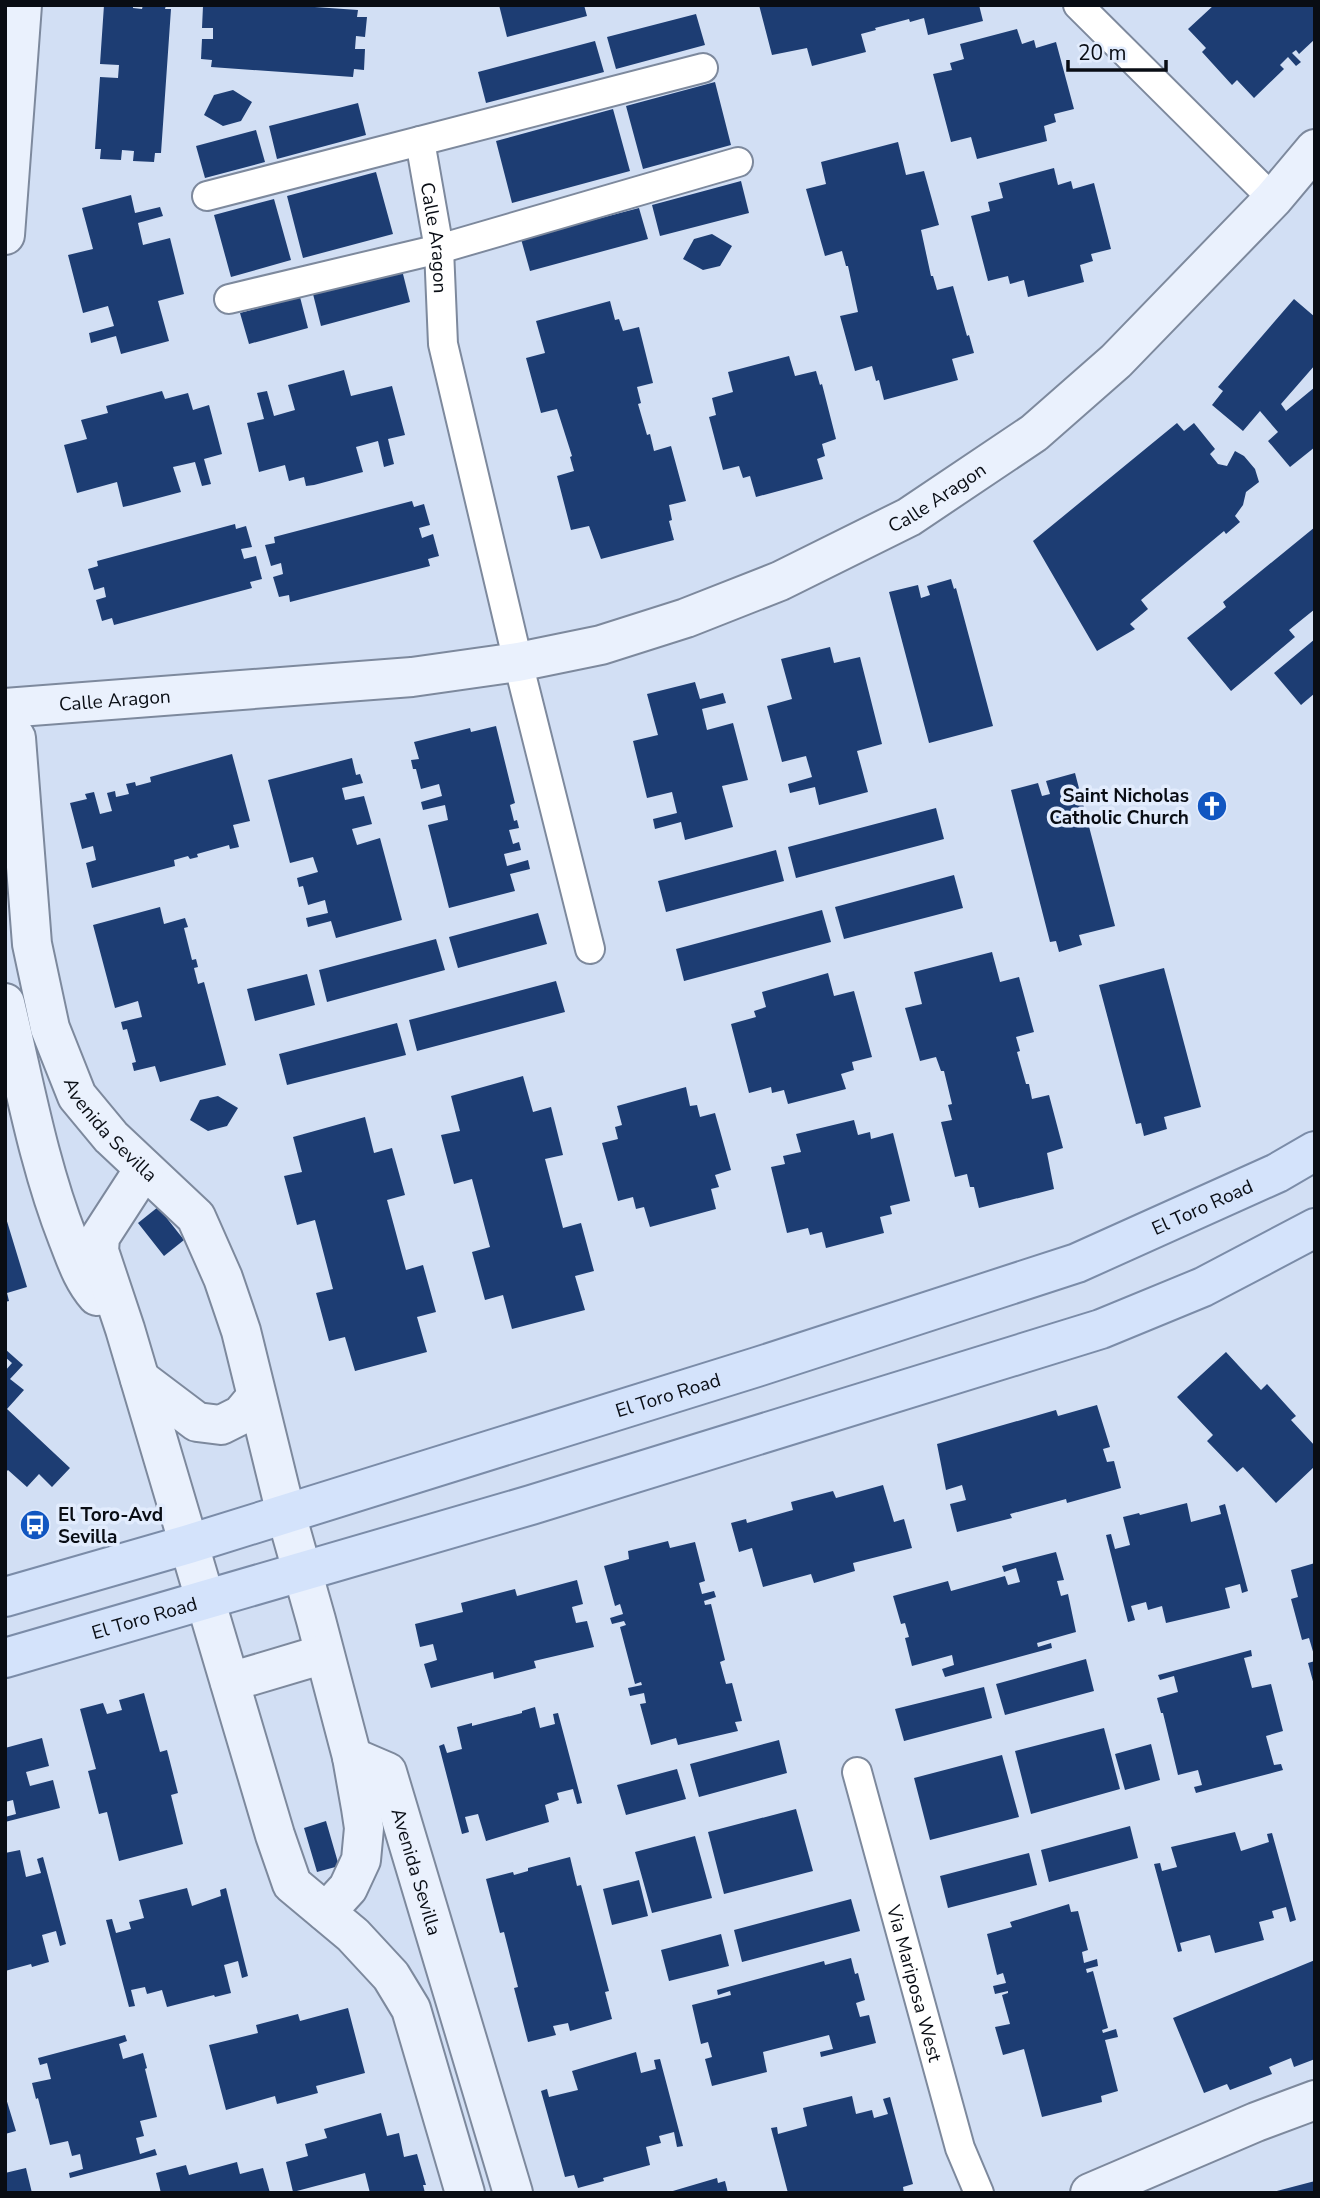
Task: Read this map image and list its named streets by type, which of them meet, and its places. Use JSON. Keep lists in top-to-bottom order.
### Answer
{
  "streets": {
    "main road": ["El Toro Road"],
    "street": ["Calle Aragon", "Avenida Sevilla", "Via Mariposa West"]
  },
  "crossings": [
    ["Avenida Sevilla", "El Toro Road"]
  ],
  "places": {
    "church": ["Saint Nicholas Catholic Church"],
    "bus stop": ["El Toro-Avd Sevilla"]
  },
  "scale_bar": "20 m"
}
